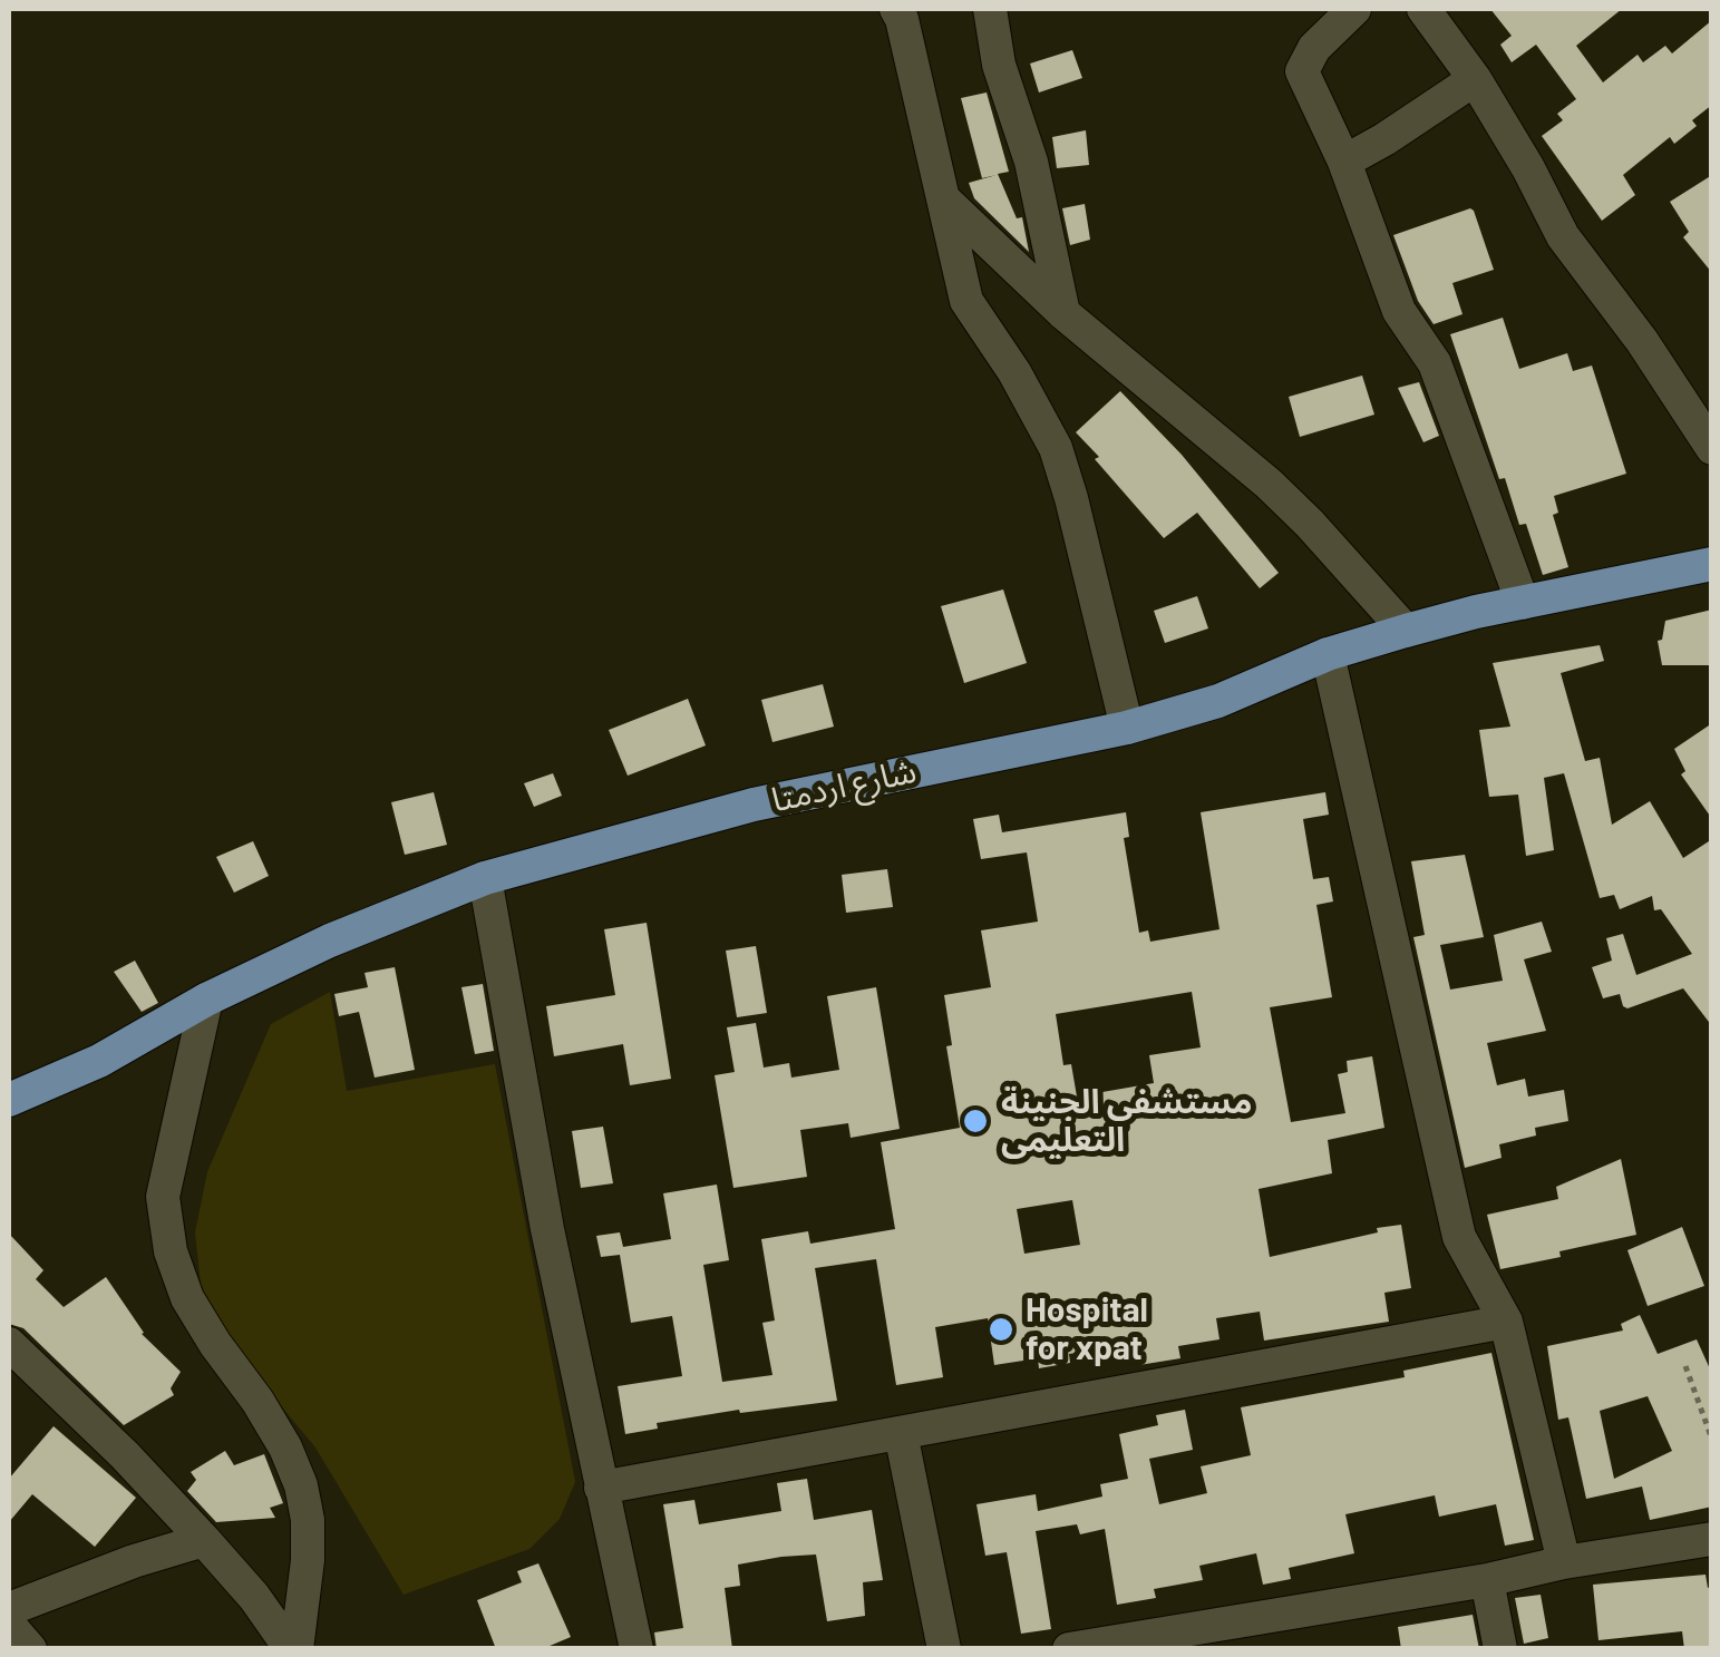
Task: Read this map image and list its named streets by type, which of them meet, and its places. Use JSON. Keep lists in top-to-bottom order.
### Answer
{
  "streets": {
    "main road": ["شارع اردمتا"]
  },
  "places": ["مستشفي الجنينة التعليمى", "Hospital for xpat"]
}
